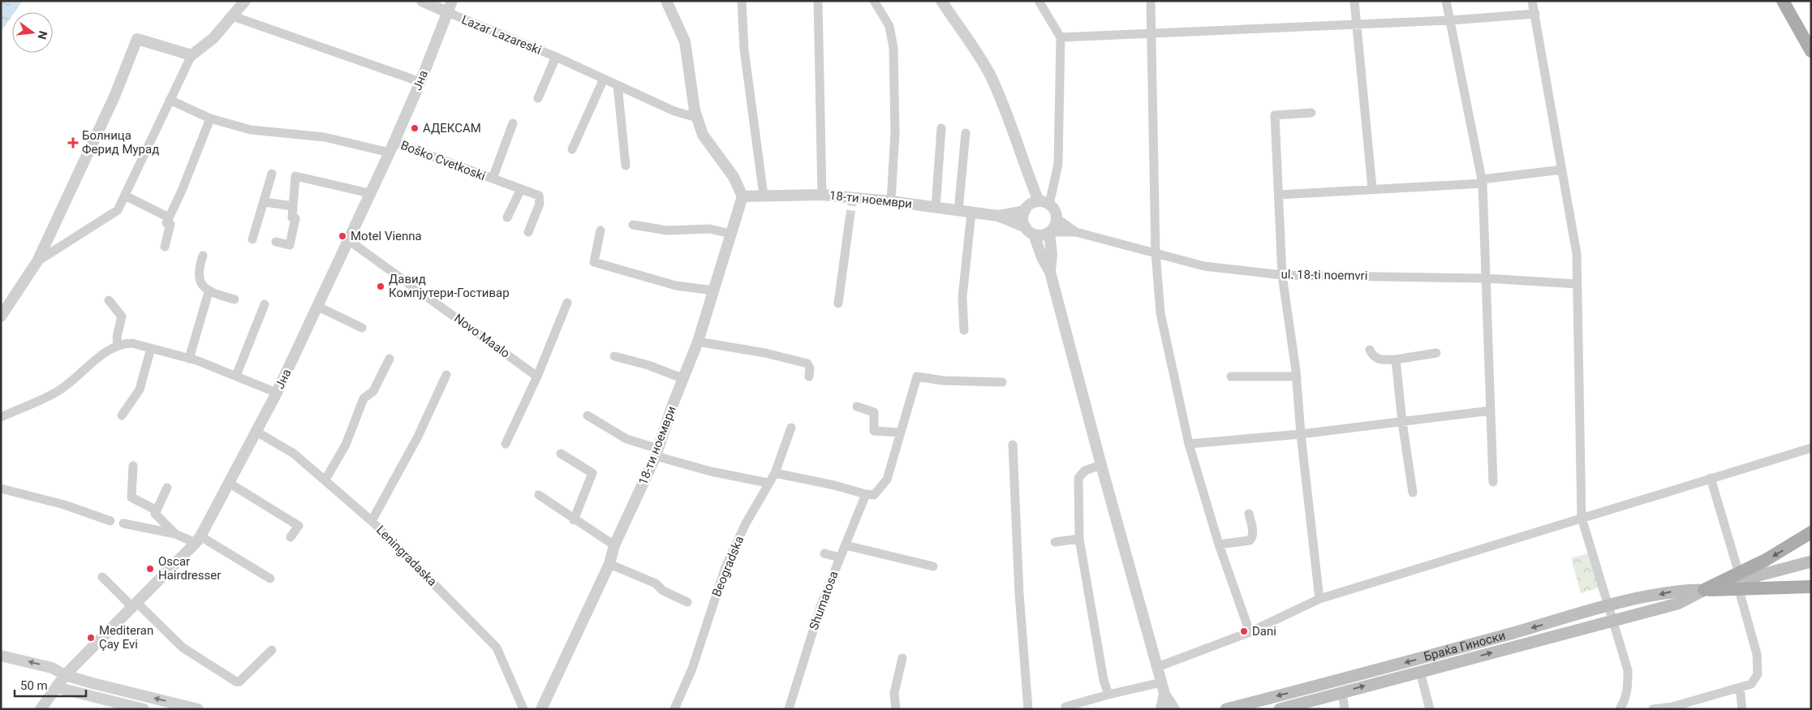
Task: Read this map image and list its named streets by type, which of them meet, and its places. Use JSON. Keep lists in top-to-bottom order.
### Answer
{
  "streets": {
    "main road": ["Браќа Гиноски"],
    "street": [
      "Lazar Lazareski",
      "Јна",
      "Boško Cvetkoski",
      "18-ти ноември",
      "ul. 18-ti noemvri",
      "Novo Maalo",
      "Leningradaska",
      "Beogradska",
      "Shumatosa"
    ]
  },
  "crossings": [
    ["Lazar Lazareski", "Јна"],
    ["Јна", "Boško Cvetkoski"],
    ["Јна", "Novo Maalo"],
    ["Јна", "Leningradaska"]
  ],
  "places": {
    "other": [
      "АДЕКСАМ",
      "Motel Vienna",
      "Давид Компјутери-Гостивар",
      "Oscar Hairdresser",
      "Dani",
      "Mediteran Çay Evi"
    ],
    "health": ["Болница Ферид Мурад"]
  },
  "scale_bar": "50 m",
  "north": "right"
}
